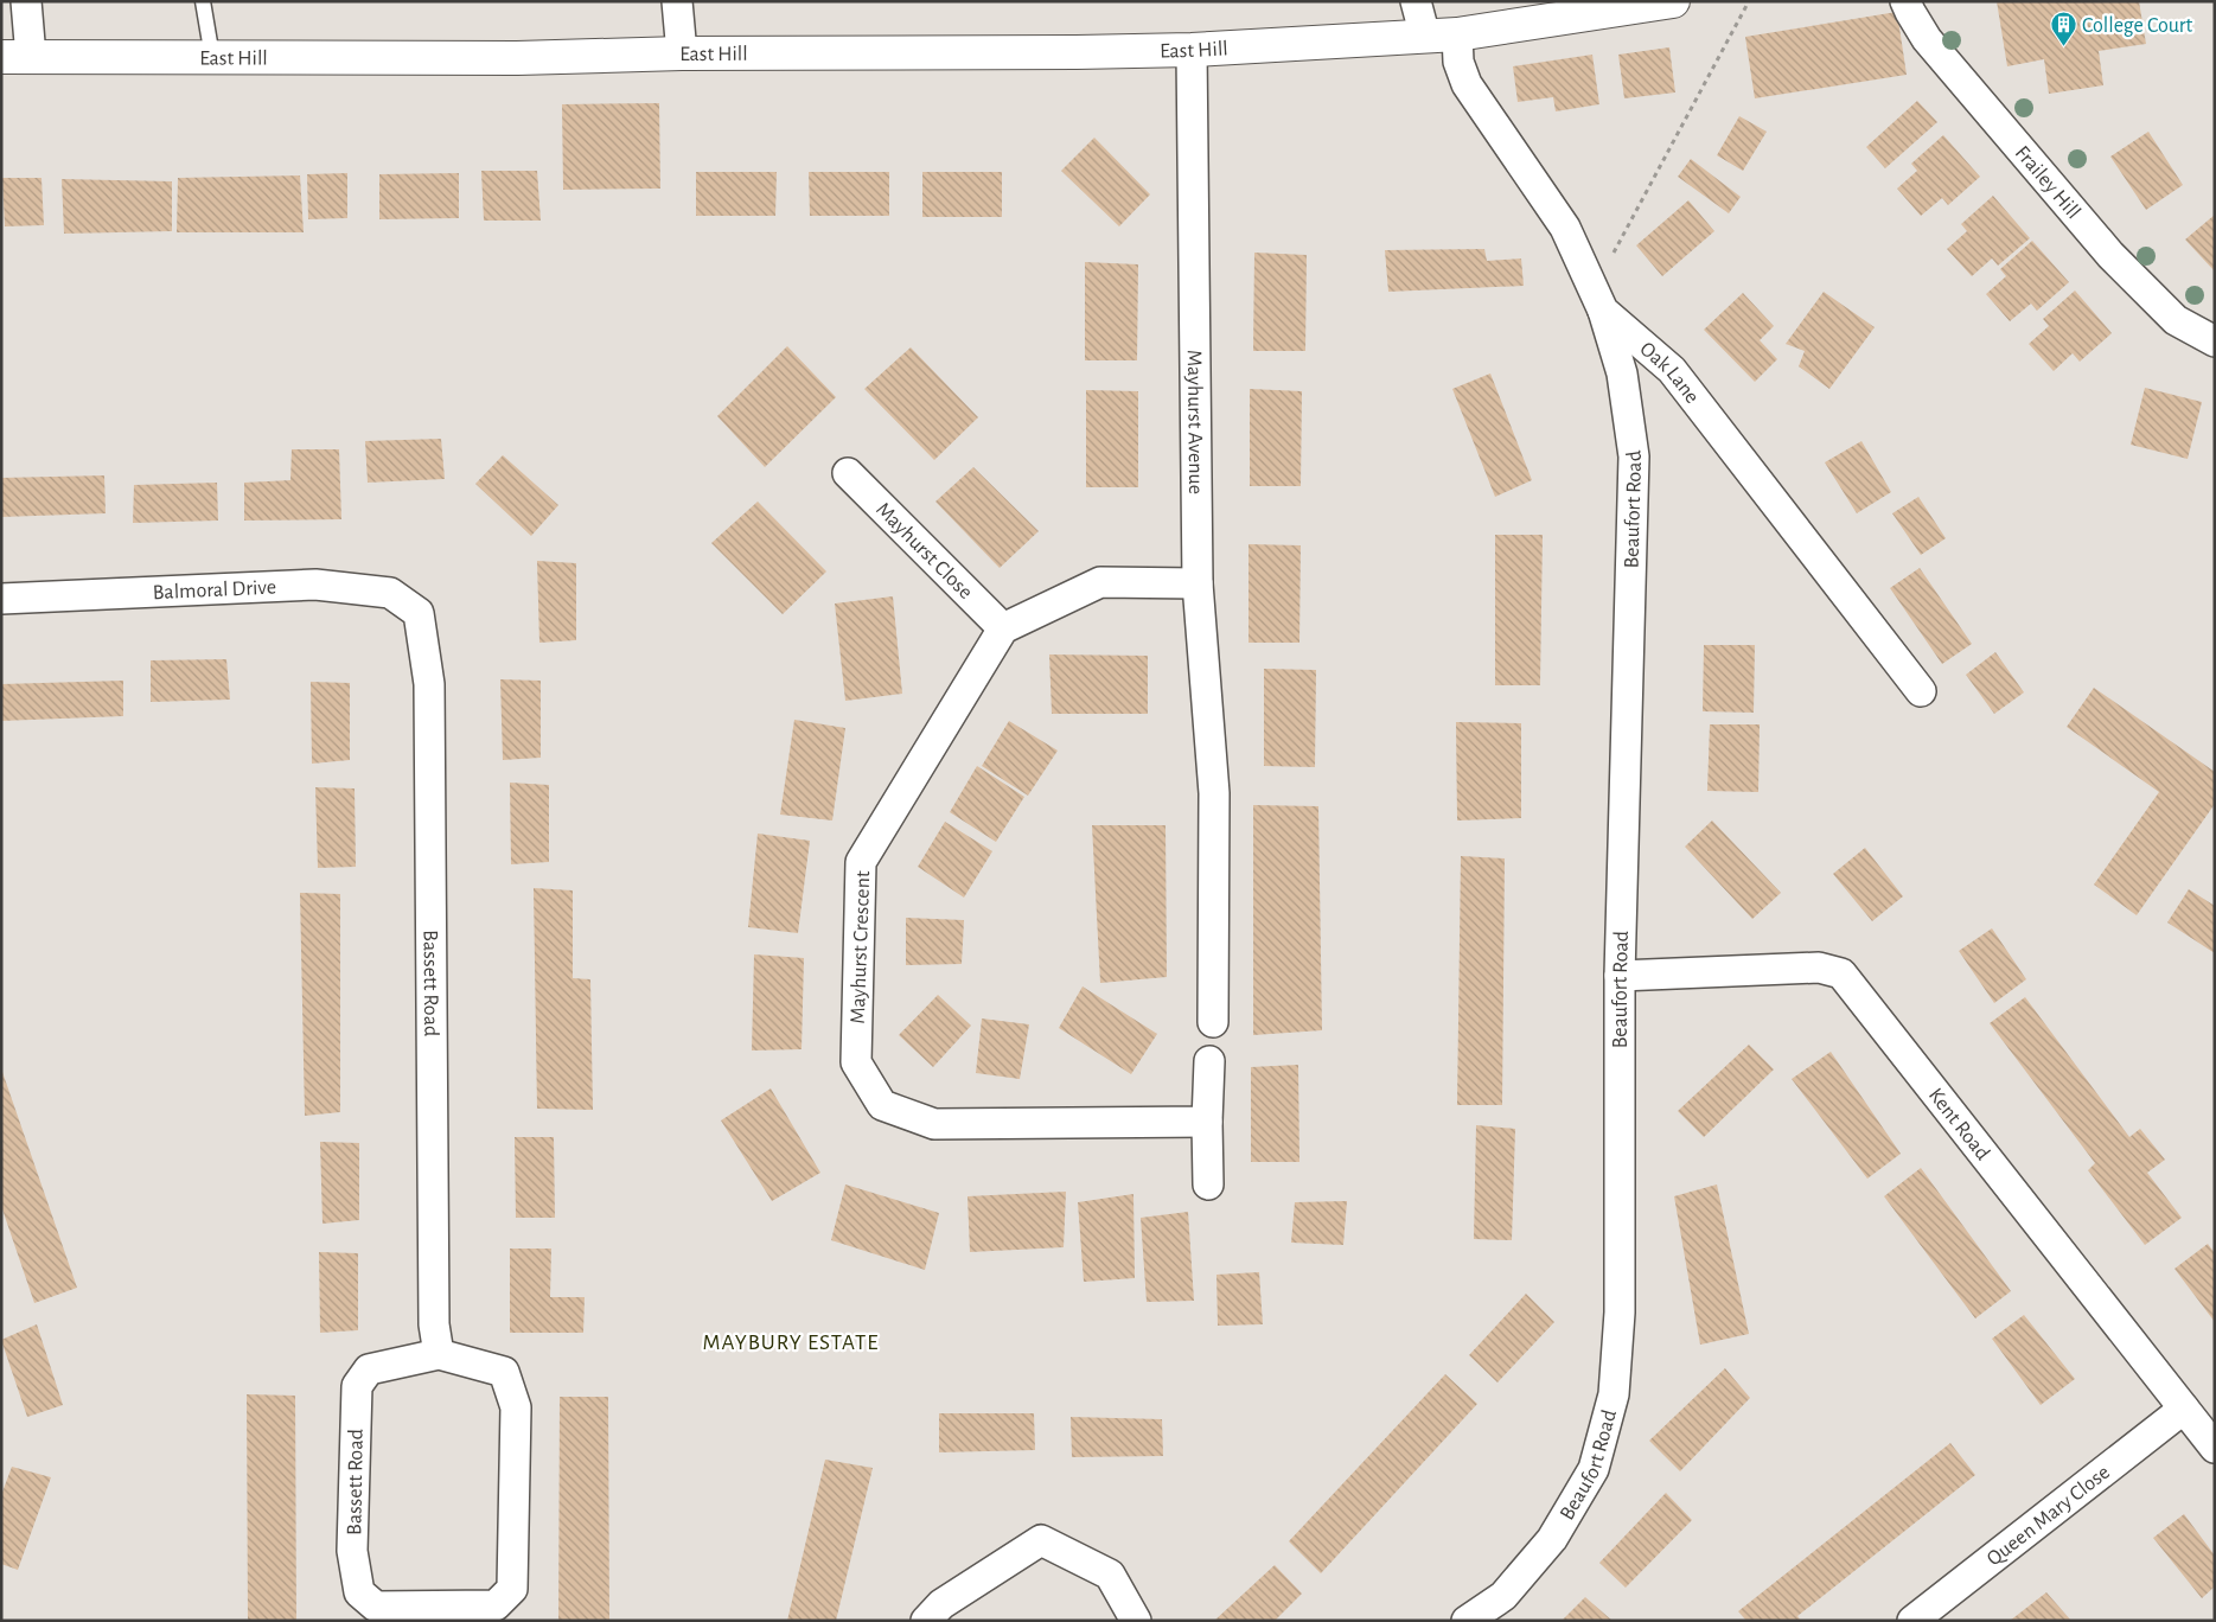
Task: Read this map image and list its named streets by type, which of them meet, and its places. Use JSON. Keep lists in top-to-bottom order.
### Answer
{
  "streets": {
    "street": [
      "East Hill",
      "Frailey Hill",
      "Oak Lane",
      "Mayhurst Avenue",
      "Beaufort Road",
      "Mayhurst Close",
      "Balmoral Drive",
      "Mayhurst Crescent",
      "Bassett Road",
      "Kent Road",
      "Queen Mary Close"
    ]
  },
  "crossings": [
    ["East Hill", "Oak Lane"],
    ["East Hill", "Mayhurst Avenue"],
    ["Oak Lane", "Beaufort Road"],
    ["Beaufort Road", "Kent Road"],
    ["Mayhurst Close", "Mayhurst Crescent"],
    ["Balmoral Drive", "Bassett Road"],
    ["Kent Road", "Queen Mary Close"]
  ],
  "districts": ["MAYBURY ESTATE"],
  "places": {
    "building": ["College Court"]
  }
}
